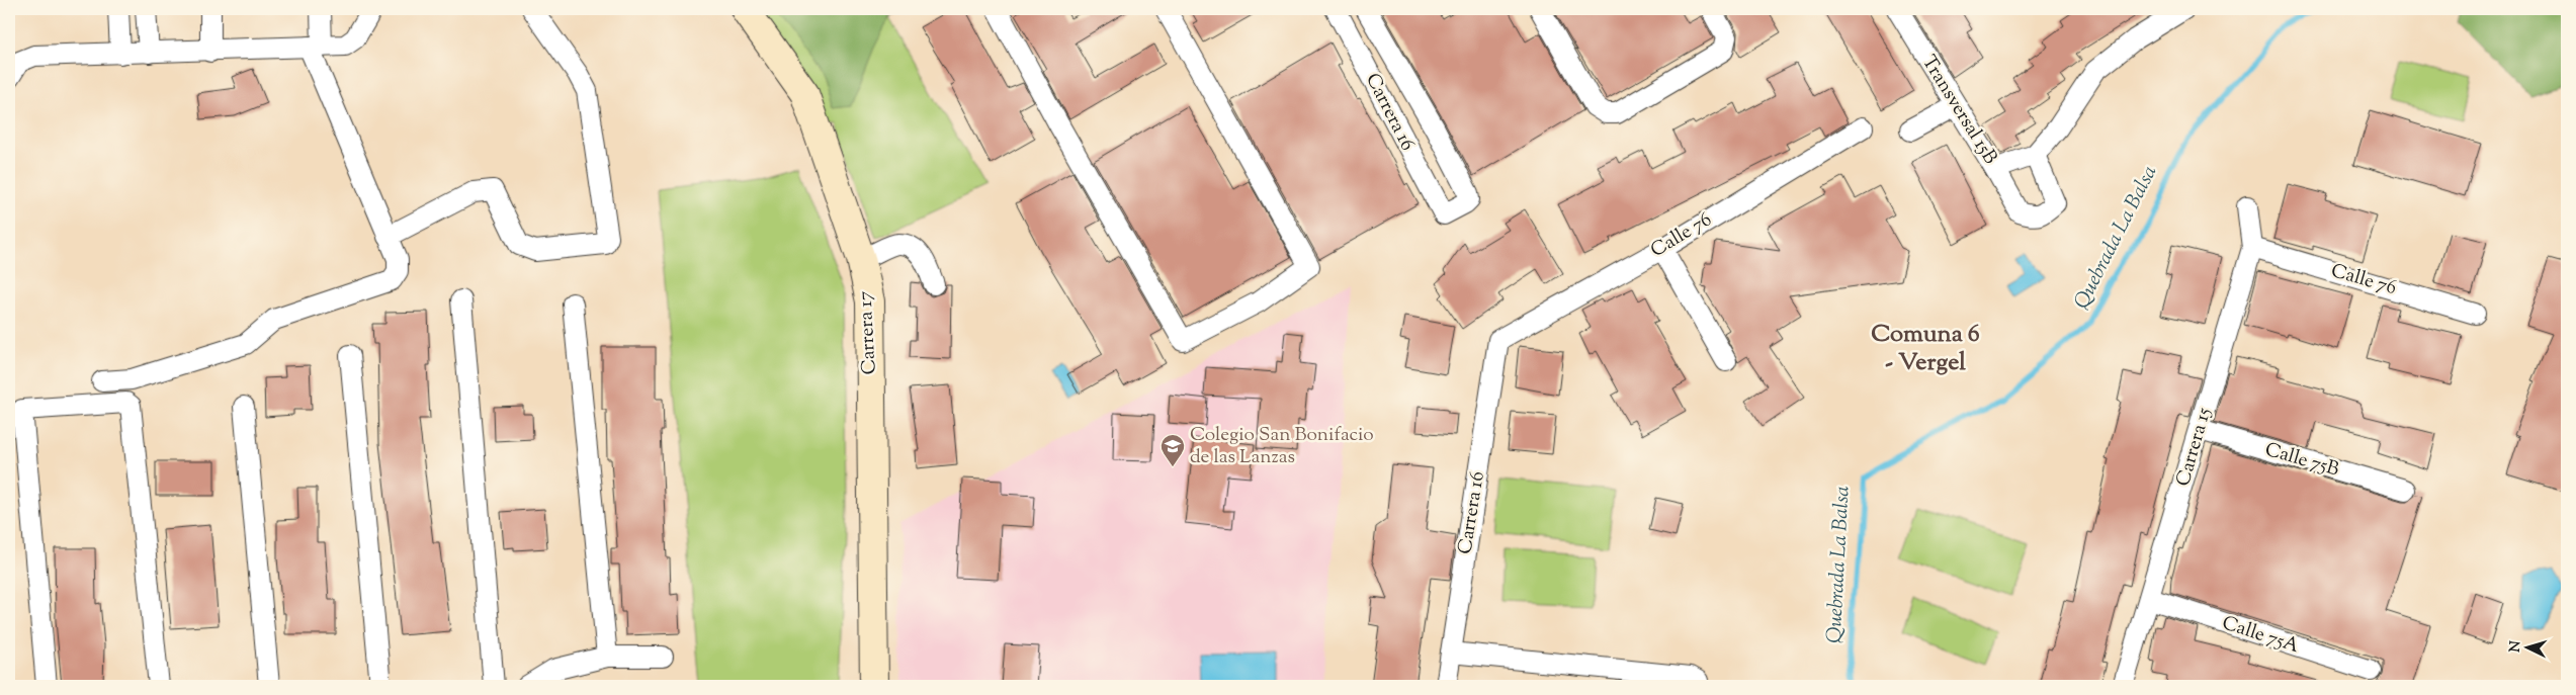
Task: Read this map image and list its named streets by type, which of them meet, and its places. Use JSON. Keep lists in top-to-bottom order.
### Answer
{
  "streets": {
    "street": [
      "Transversal 15B",
      "Carrera 16",
      "Calle 76",
      "Carrera 17",
      "Carrera 15",
      "Calle 75B",
      "Calle 75A"
    ]
  },
  "crossings": [
    ["Carrera 16", "Calle 76"],
    ["Calle 76", "Carrera 15"],
    ["Carrera 15", "Calle 75B"],
    ["Carrera 15", "Calle 75A"]
  ],
  "districts": ["Comuna 6 - Vergel"],
  "water": ["Quebrada La Balsa"],
  "places": {
    "school or university": ["Colegio San Bonifacio de las Lanzas"]
  },
  "north": "left"
}
